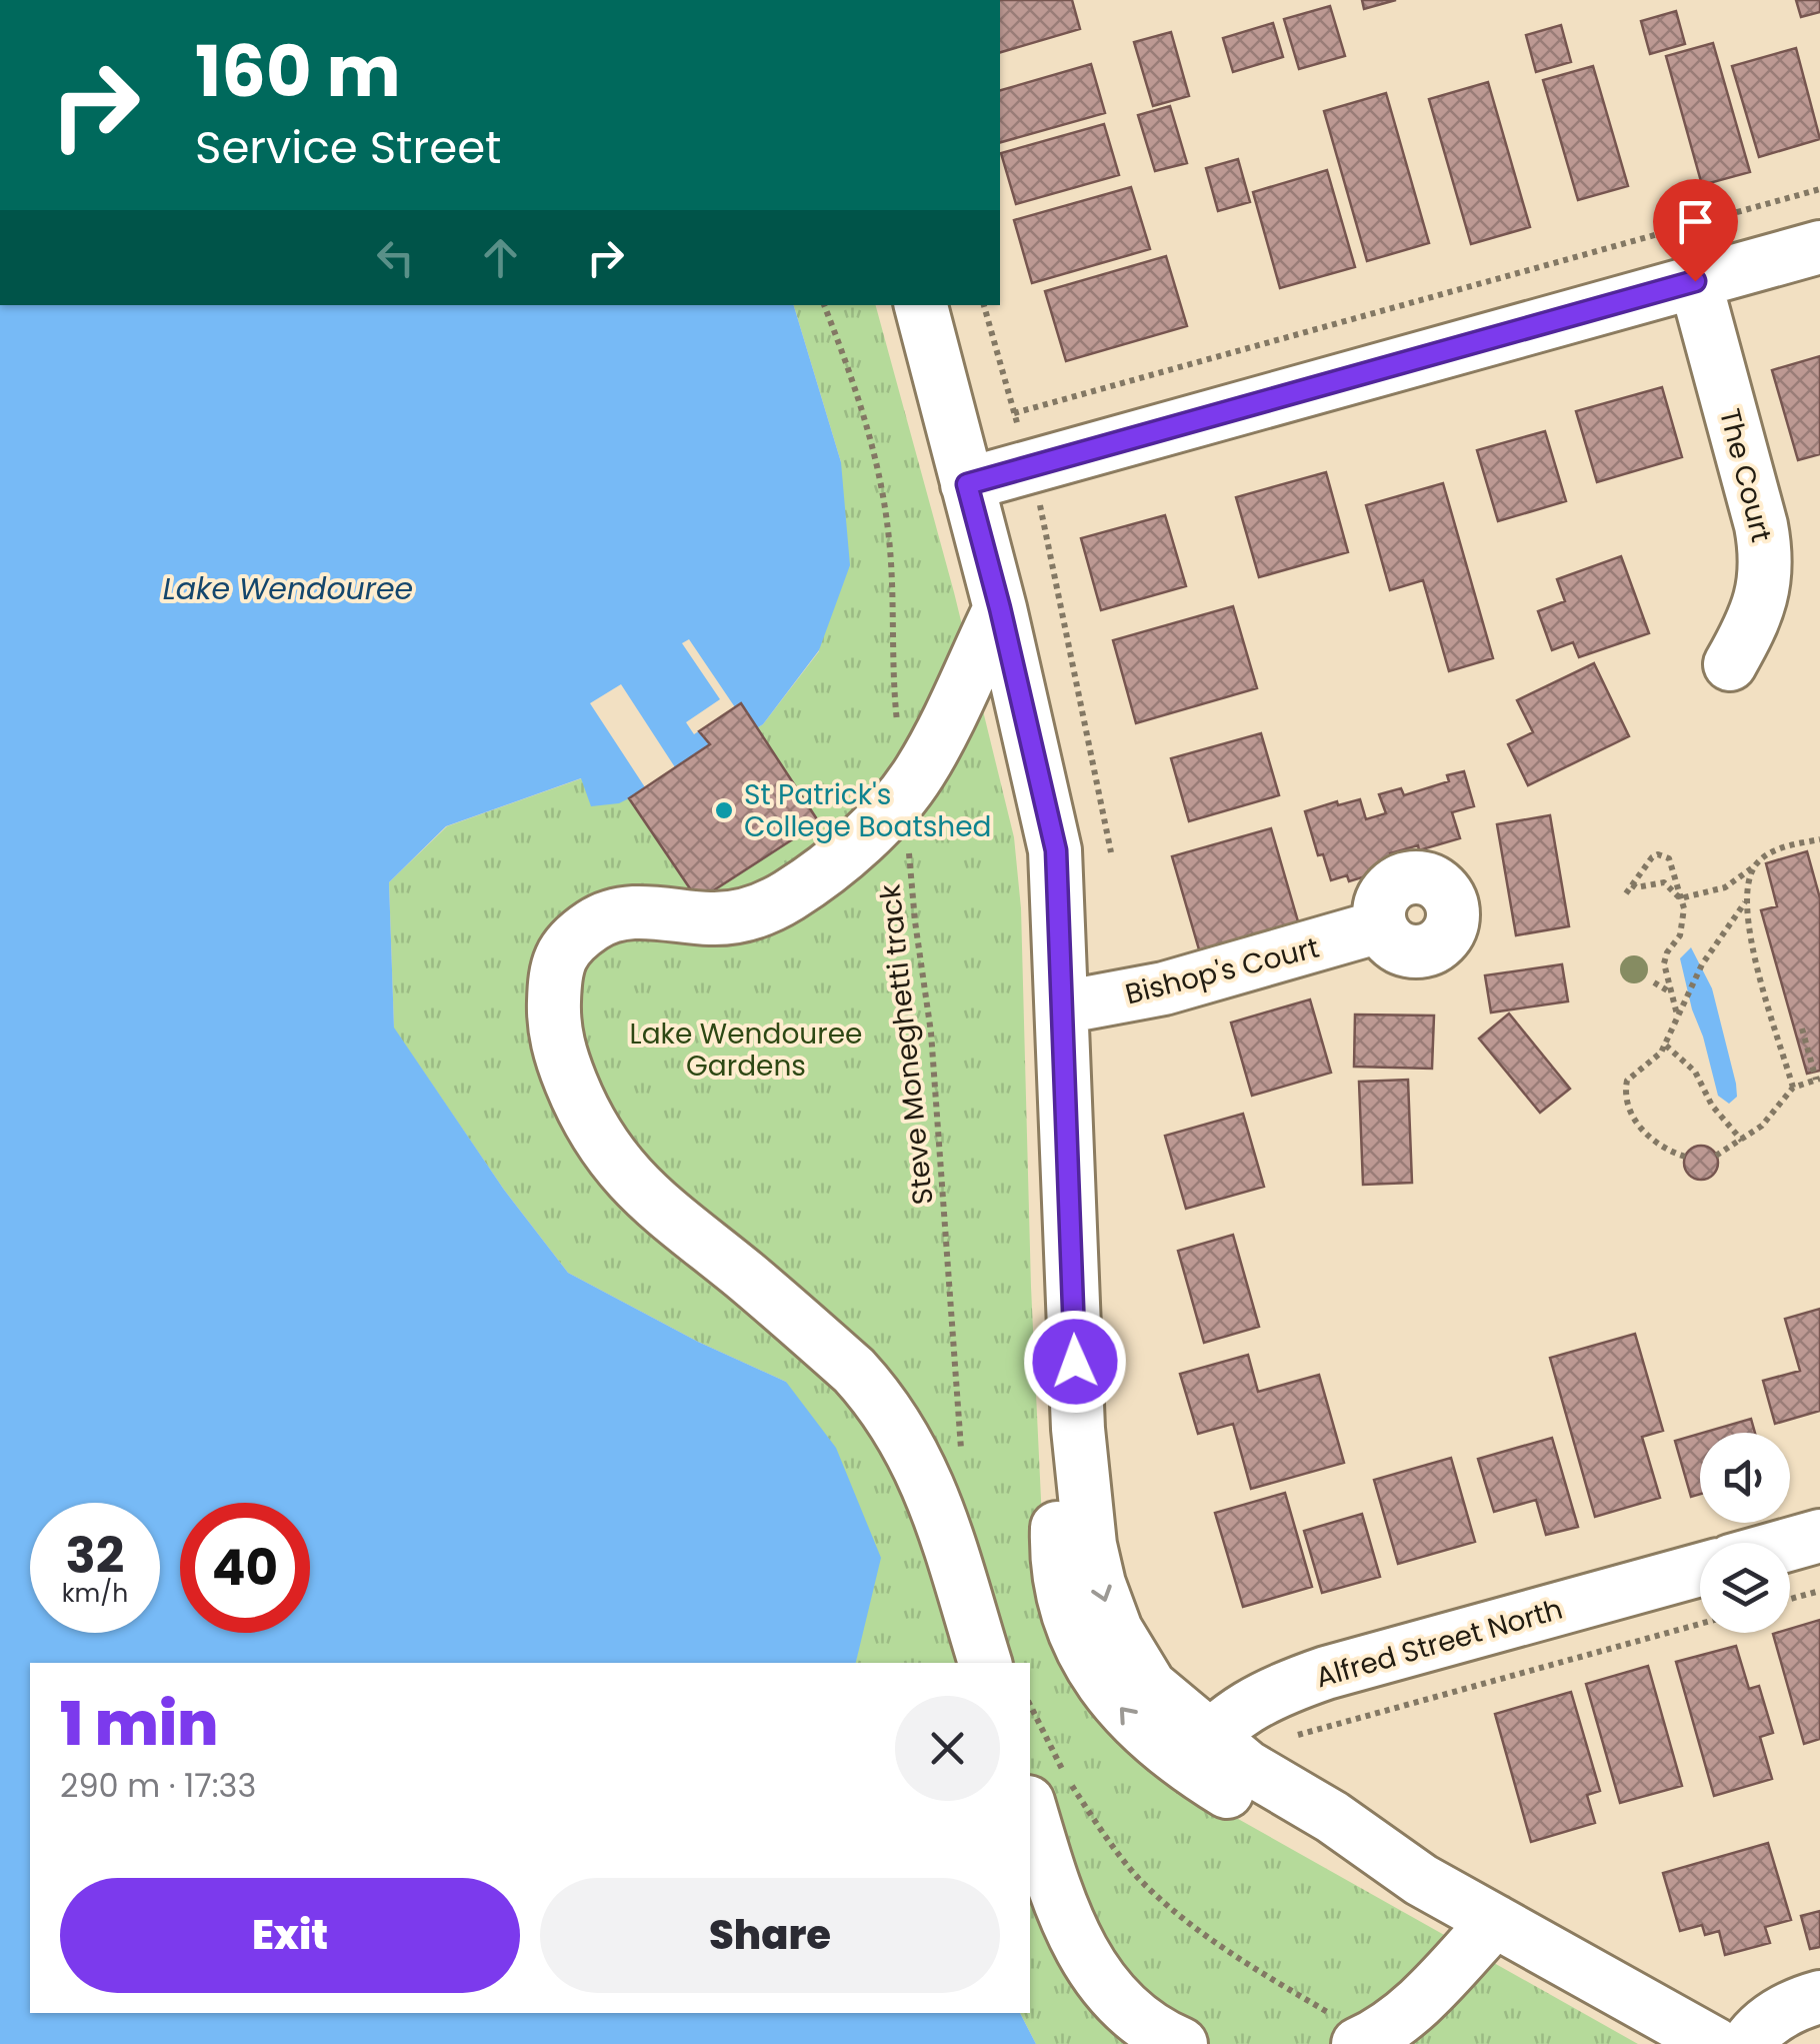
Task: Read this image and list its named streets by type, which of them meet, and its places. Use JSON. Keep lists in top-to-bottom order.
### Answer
{
  "streets": {
    "street": ["The Court", "Bishop's Court", "Alfred Street North"],
    "path": ["Steve Moneghetti track"]
  },
  "water": ["Lake Wendouree"],
  "parks": ["Lake Wendouree Gardens"],
  "places": ["St Patrick's College Boatshed"],
  "page": {
    "turn": ["160 m", "Service Street"],
    "speed": "32 km/h",
    "limit": "40",
    "heading": ["1 min", "290 m · 17:33"],
    "buttons": ["Exit", "Share"]
  }
}
